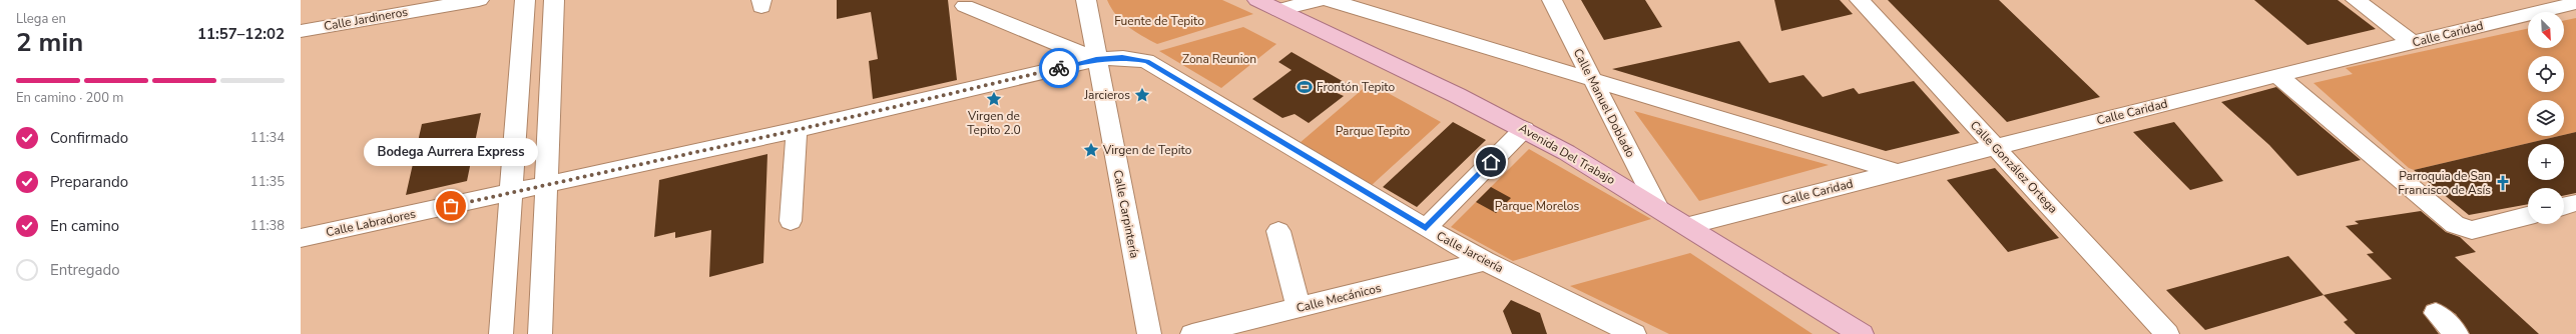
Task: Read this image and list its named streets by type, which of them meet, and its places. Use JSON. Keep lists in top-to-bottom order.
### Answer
{
  "streets": {
    "main road": ["Avenida Del Trabajo"],
    "street": [
      "Calle Jardineros",
      "Calle Caridad",
      "Calle Manuel Doblado",
      "Calle González Ortega",
      "Calle Carpintería",
      "Calle Labradores",
      "Calle Jarciería",
      "Calle Mecánicos"
    ]
  },
  "crossings": [
    ["Calle Caridad", "Avenida Del Trabajo"],
    ["Calle Caridad", "Calle González Ortega"],
    ["Calle Manuel Doblado", "Avenida Del Trabajo"],
    ["Calle Carpintería", "Calle Labradores"],
    ["Calle Carpintería", "Calle Jarciería"],
    ["Calle Labradores", "Calle Jarciería"],
    ["Calle Jarciería", "Calle Mecánicos"]
  ],
  "parks": [
    "Fuente de Tepito",
    "Zona Reunion",
    "Parque Tepito",
    "Parque Morelos"
  ],
  "places": {
    "sports": ["Frontón Tepito"],
    "place": ["Jarcieros", "Virgen de Tepito 2.0", "Virgen de Tepito"],
    "church": ["Parroquia de San Francisco de Asís"],
    "other": ["Bodega Aurrera Express"]
  },
  "north": "bottom right",
  "page": {
    "heading": ["2 min", "Llega en", "11:57–12:02"],
    "map_buttons": ["+", "−"],
    "bar": "En camino · 200 m",
    "list": [
      ["Confirmado", "11:34"],
      ["Preparando", "11:35"],
      ["En camino", "11:38"],
      "Entregado"
    ],
    "bubble": "Bodega Aurrera Express"
  }
}
